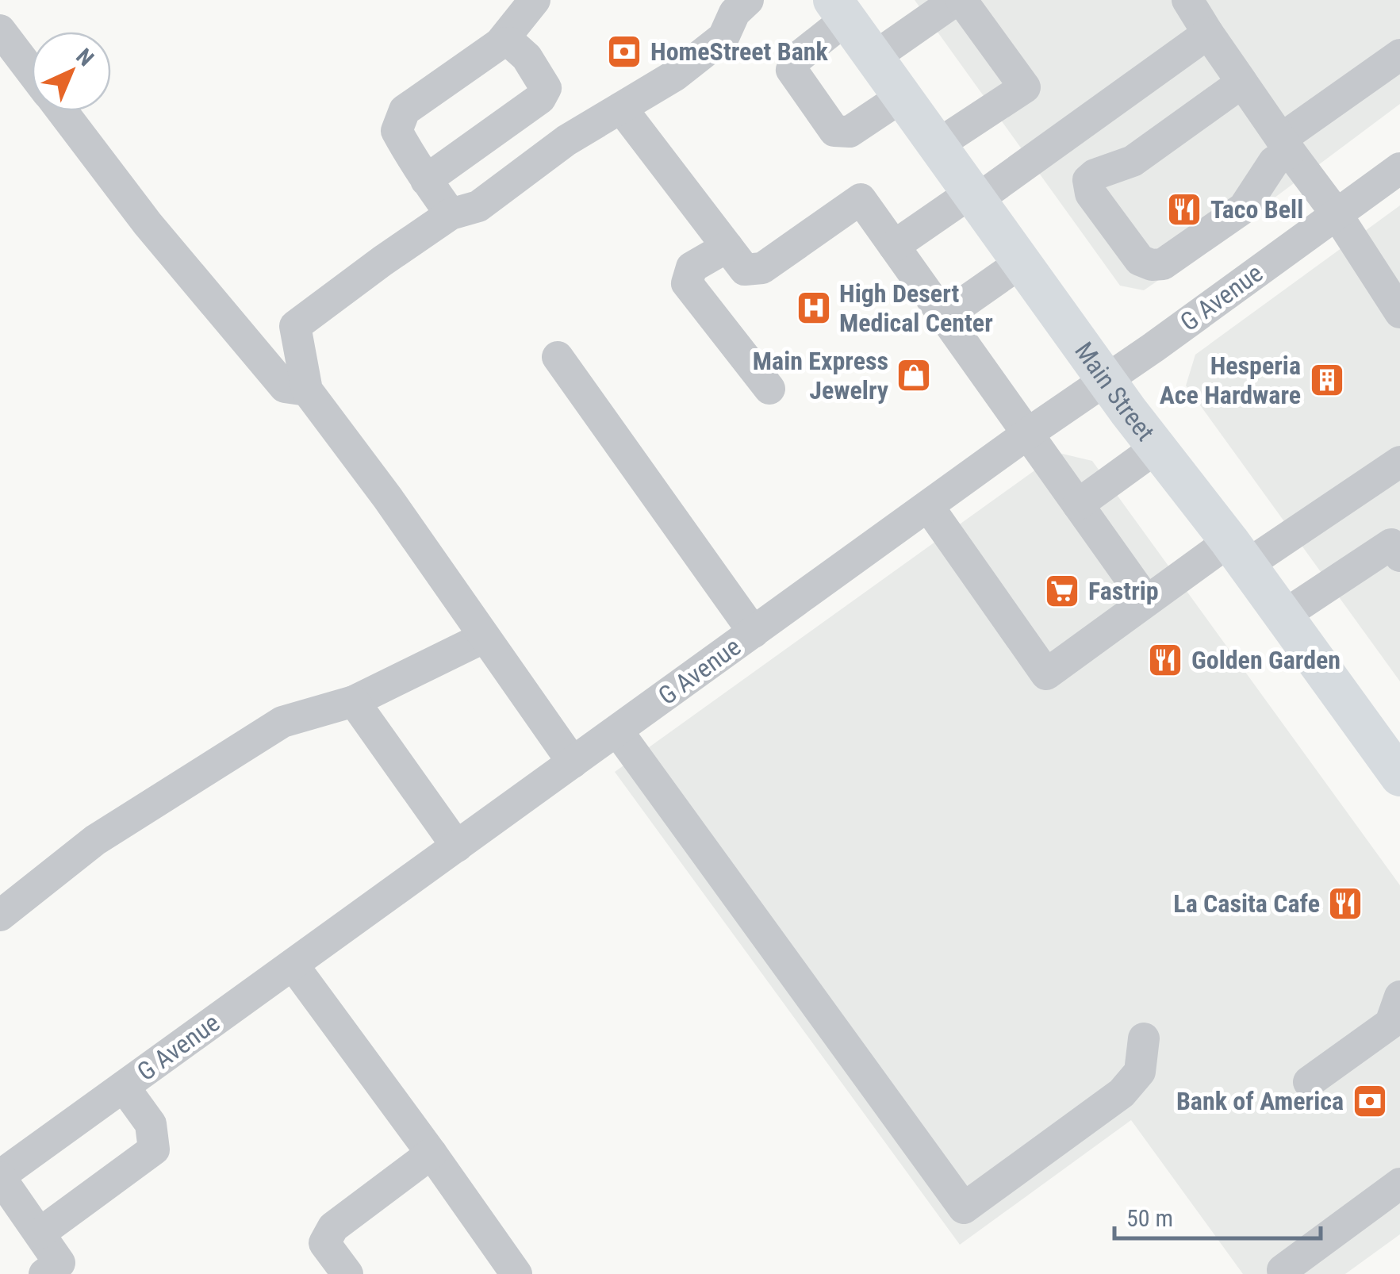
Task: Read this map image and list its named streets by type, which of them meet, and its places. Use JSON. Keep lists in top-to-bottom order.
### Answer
{
  "streets": {
    "main road": ["Main Street"],
    "street": ["G Avenue"]
  },
  "crossings": [
    ["G Avenue", "Main Street"]
  ],
  "places": {
    "bank": ["HomeStreet Bank", "Bank of America"],
    "restaurant": ["Taco Bell", "Golden Garden", "La Casita Cafe"],
    "hospital": ["High Desert Medical Center"],
    "shop": ["Main Express Jewelry"],
    "building": ["Hesperia Ace Hardware"],
    "supermarket": ["Fastrip"]
  },
  "scale_bar": "50 m",
  "north": "top right"
}
